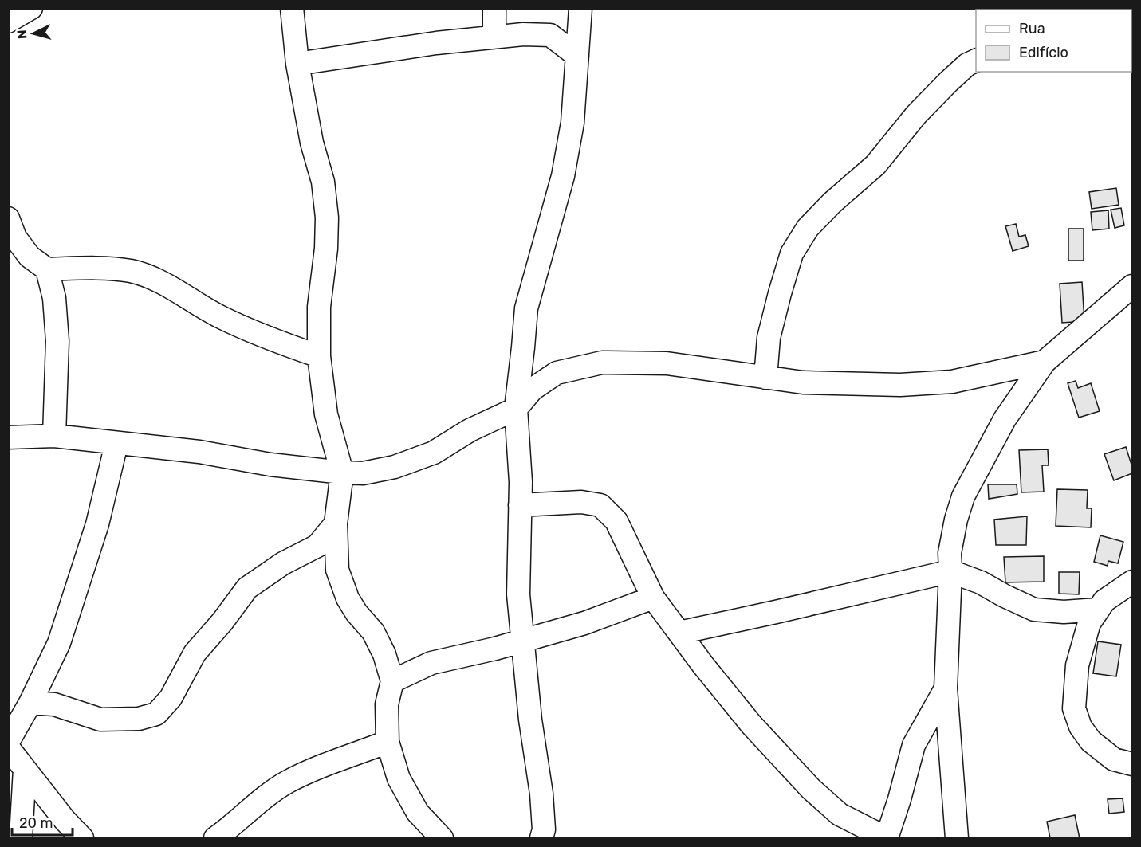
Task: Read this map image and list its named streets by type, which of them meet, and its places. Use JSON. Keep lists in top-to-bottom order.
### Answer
{
  "legend": ["Rua", "Edifício"],
  "scale_bar": "20 m",
  "north": "left"
}
